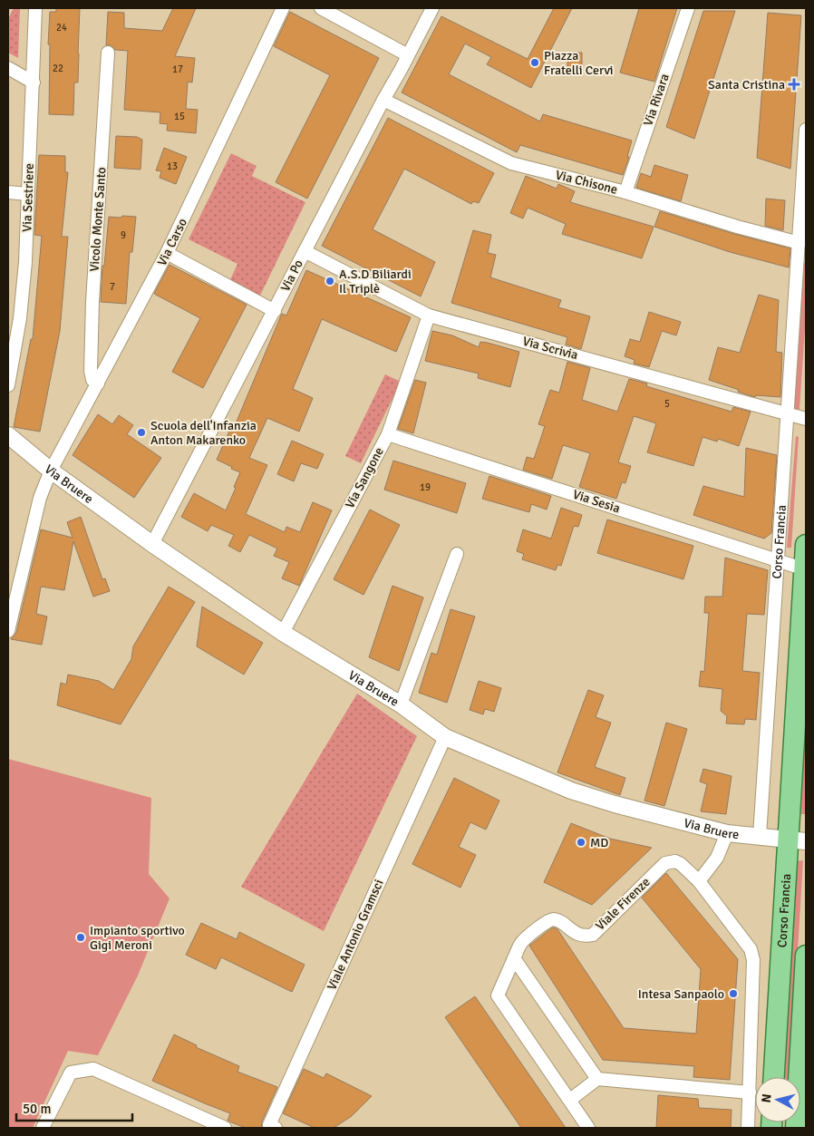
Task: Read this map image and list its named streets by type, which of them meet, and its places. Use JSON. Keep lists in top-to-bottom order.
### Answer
{
  "streets": {
    "main road": ["Corso Francia"],
    "street": [
      "Via Rivara",
      "Via Chisone",
      "Via Sestriere",
      "Vicolo Monte Santo",
      "Via Carso",
      "Via Po",
      "Via Scrivia",
      "Via Sangone",
      "Via Bruere",
      "Via Sesia",
      "Viale Firenze",
      "Viale Antonio Gramsci"
    ]
  },
  "crossings": [
    ["Via Rivara", "Via Chisone"],
    ["Via Chisone", "Via Po"],
    ["Via Chisone", "Corso Francia"],
    ["Vicolo Monte Santo", "Via Carso"],
    ["Via Carso", "Via Bruere"],
    ["Via Po", "Via Scrivia"],
    ["Via Po", "Via Bruere"],
    ["Via Scrivia", "Via Sangone"],
    ["Via Scrivia", "Corso Francia"],
    ["Via Sangone", "Via Bruere"],
    ["Via Sangone", "Via Sesia"],
    ["Via Bruere", "Corso Francia"],
    ["Via Bruere", "Viale Antonio Gramsci"],
    ["Via Sesia", "Corso Francia"]
  ],
  "places": {
    "other": [
      "Piazza Fratelli Cervi",
      "A.S.D Biliardi Il Triplè",
      "Scuola dell'Infanzia Anton Makarenko",
      "MD",
      "Impianto sportivo Gigi Meroni",
      "Intesa Sanpaolo"
    ],
    "health": ["Santa Cristina"]
  },
  "house_numbers": [
    "24",
    "22",
    "17",
    "15",
    "13",
    "9",
    "7",
    "5",
    "19"
  ],
  "scale_bar": "50 m",
  "north": "left"
}
